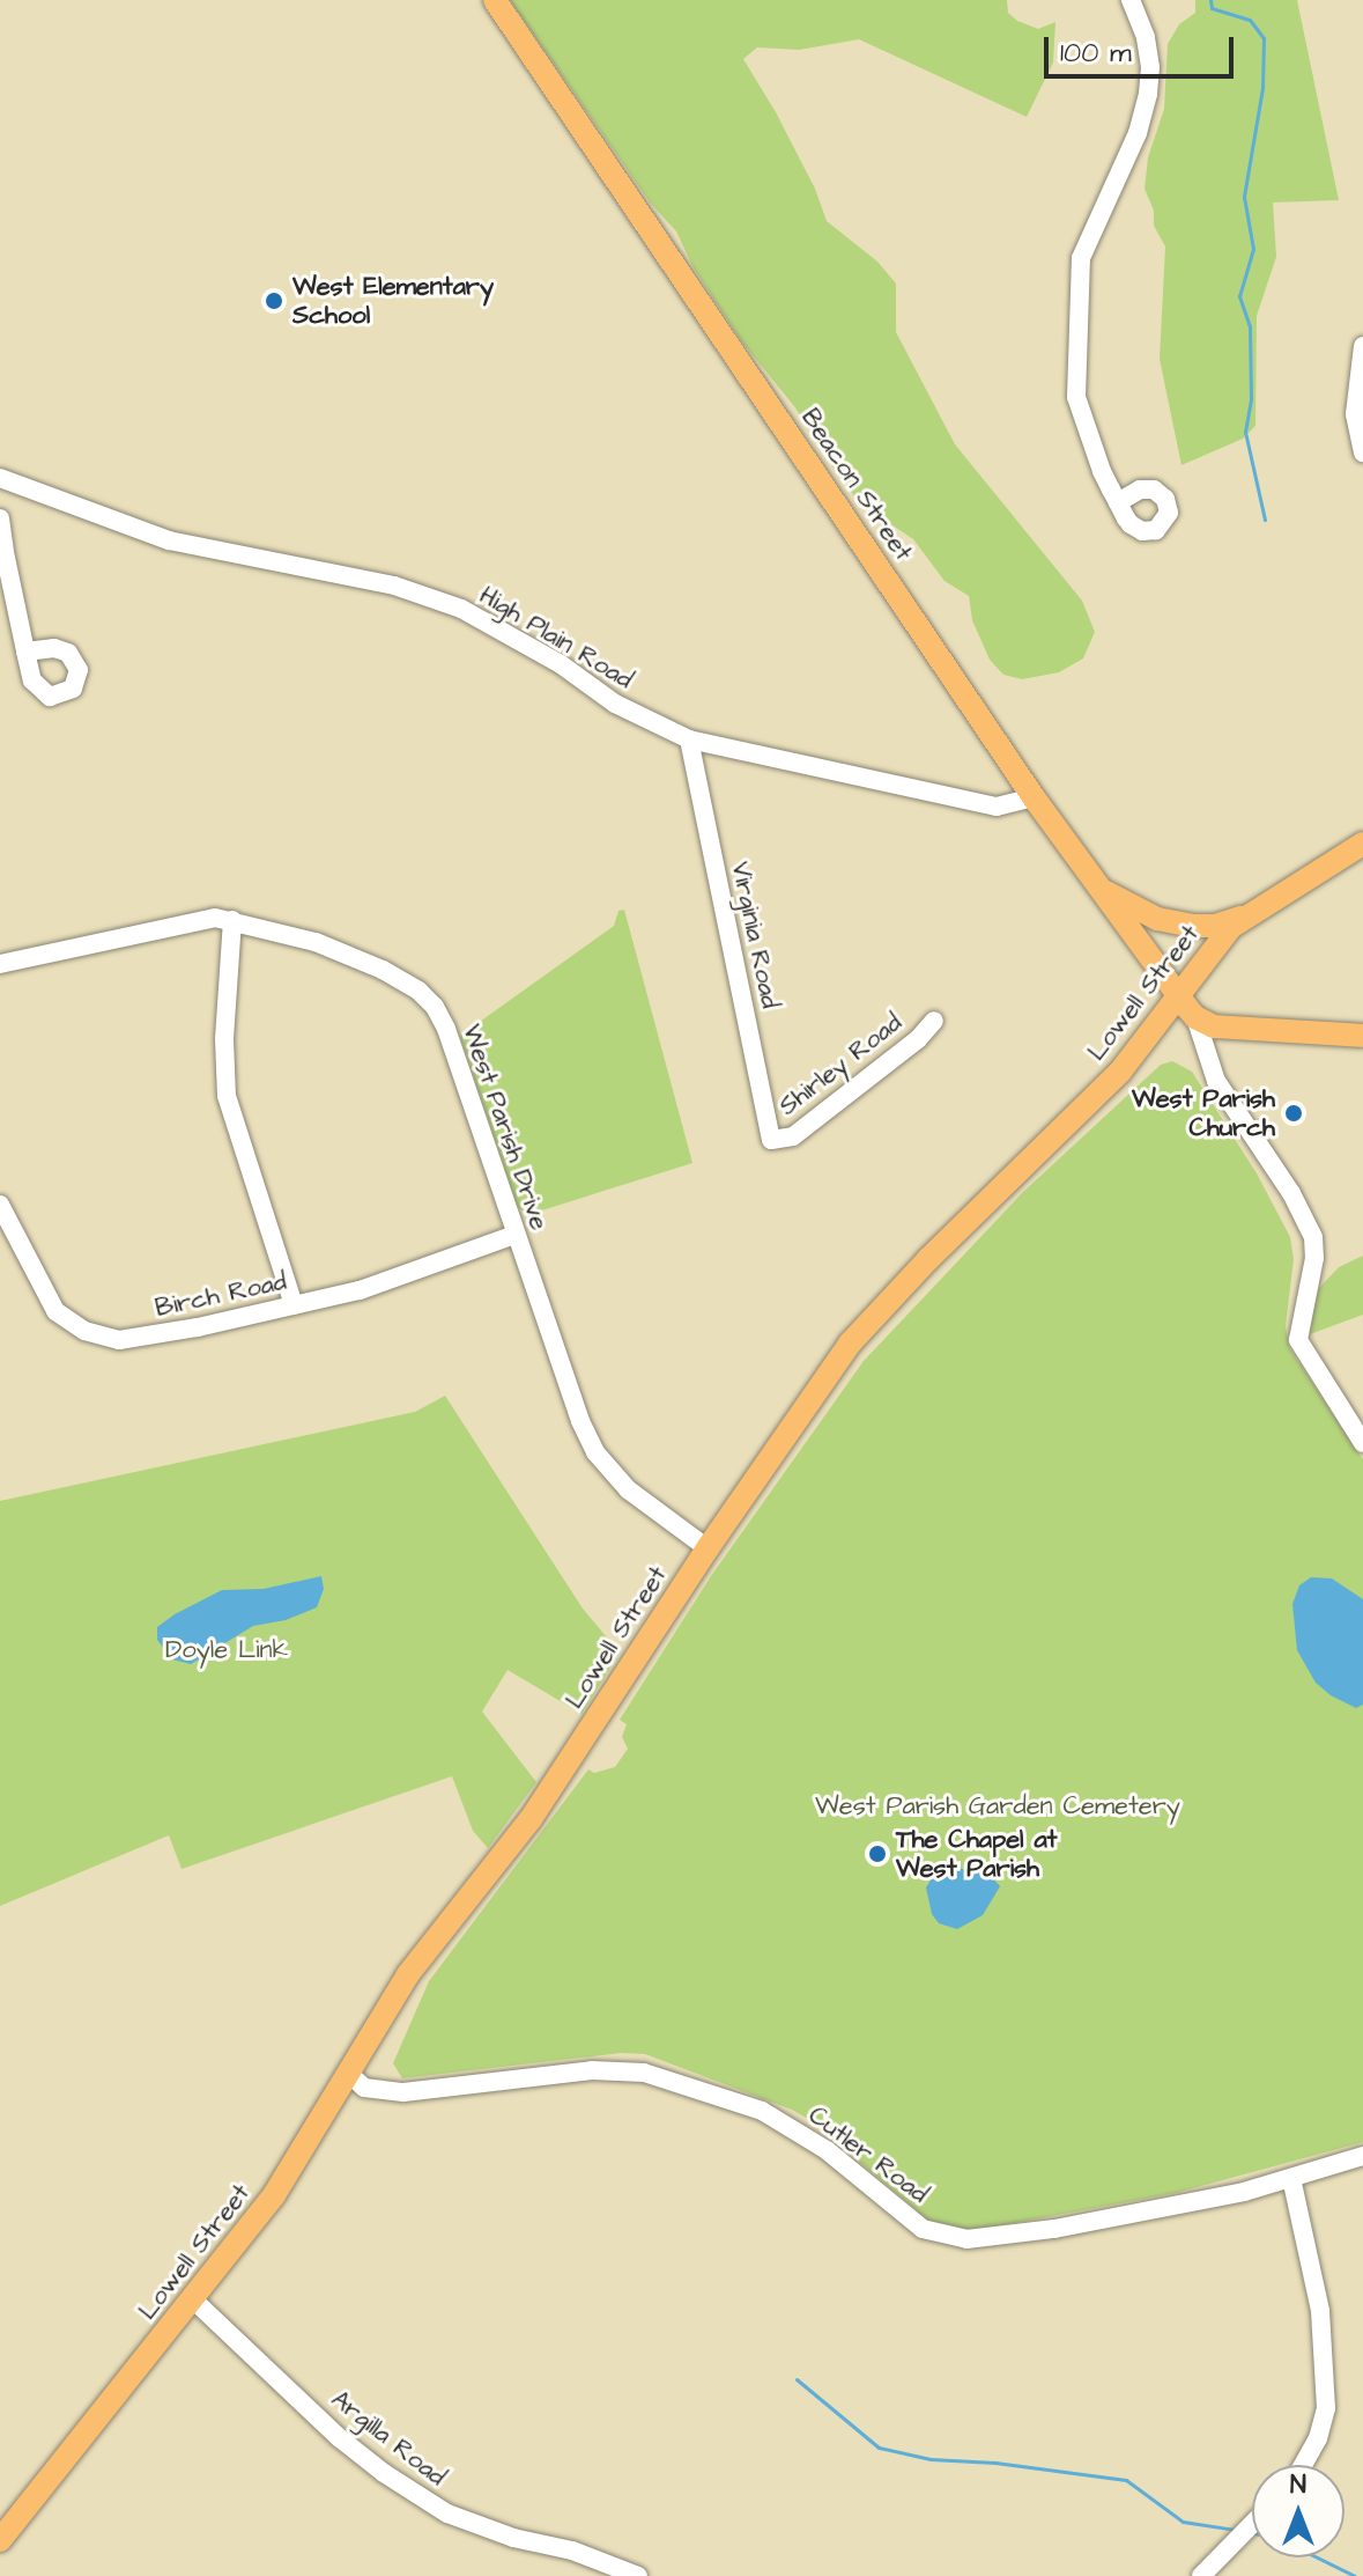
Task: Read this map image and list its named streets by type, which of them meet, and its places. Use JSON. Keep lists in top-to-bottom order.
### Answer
{
  "streets": {
    "main road": ["Beacon Street", "Lowell Street"],
    "street": [
      "High Plain Road",
      "Virginia Road",
      "Shirley Road",
      "West Parish Drive",
      "Birch Road",
      "Cutler Road",
      "Argilla Road"
    ]
  },
  "crossings": [
    ["Beacon Street", "High Plain Road"],
    ["Beacon Street", "Lowell Street"],
    ["High Plain Road", "Virginia Road"],
    ["Virginia Road", "Shirley Road"],
    ["Lowell Street", "West Parish Drive"],
    ["Lowell Street", "Cutler Road"],
    ["Lowell Street", "Argilla Road"],
    ["West Parish Drive", "Birch Road"]
  ],
  "parks": ["Doyle Link", "West Parish Garden Cemetery"],
  "places": ["West Elementary School", "West Parish Church", "The Chapel at West Parish"],
  "scale_bar": "100 m",
  "north": "top"
}
